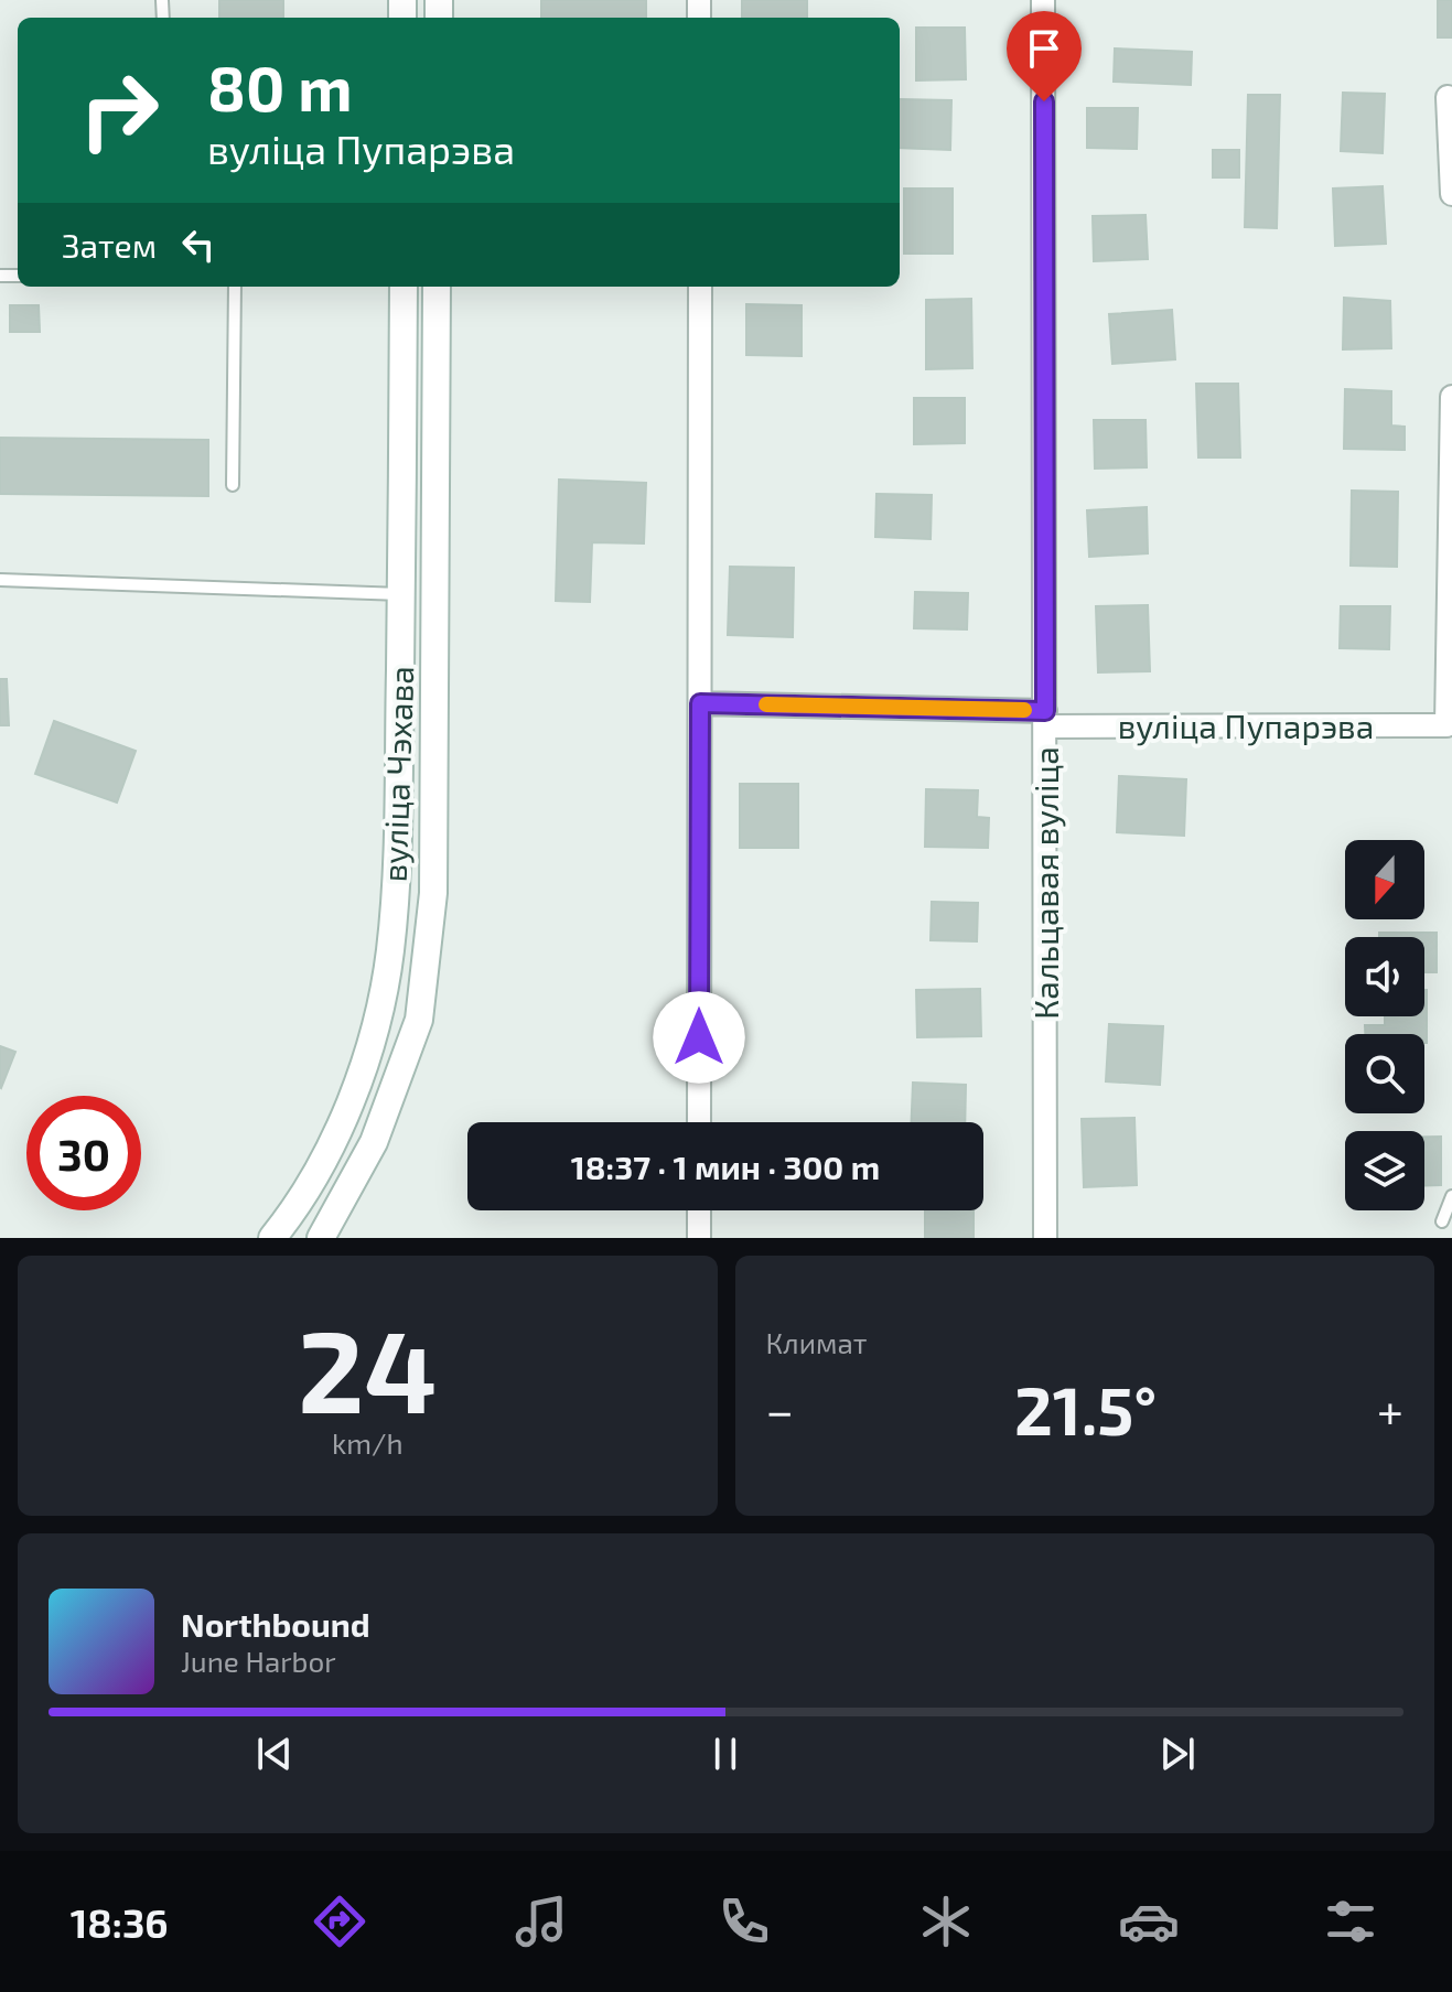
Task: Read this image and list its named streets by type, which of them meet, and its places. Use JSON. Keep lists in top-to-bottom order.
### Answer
{
  "streets": {
    "main road": ["вуліца Чэхава"],
    "street": ["вуліца Пупарэва", "Кальцавая вуліца"]
  },
  "crossings": [
    ["вуліца Пупарэва", "Кальцавая вуліца"]
  ],
  "north": "bottom",
  "page": {
    "turn": ["80 m", "вуліца Пупарэва"],
    "then": "Затем",
    "limit": "30",
    "trip": "18:37 · 1 мин · 300 m",
    "tile": [
      ["24", "km/h"],
      "Климат"
    ],
    "heat": ["−", "21.5°", "+"],
    "song": ["Northbound", "June Harbor"],
    "tabs": "18:36"
  }
}
